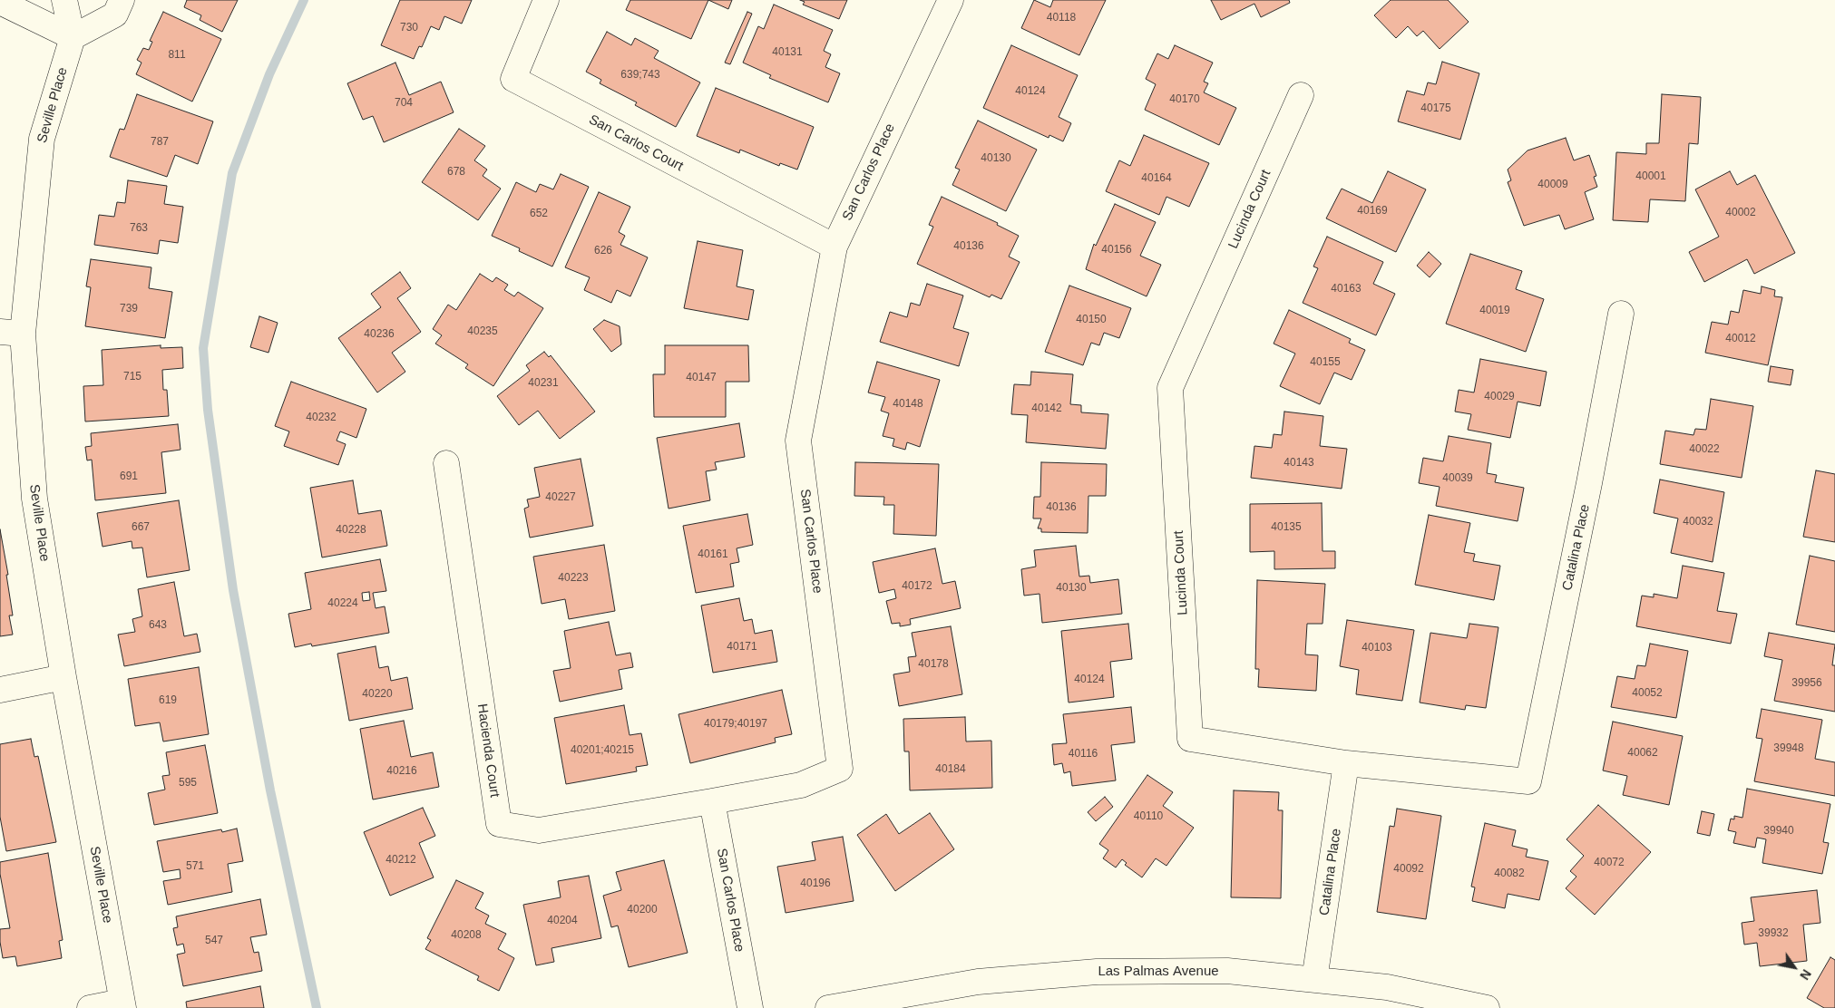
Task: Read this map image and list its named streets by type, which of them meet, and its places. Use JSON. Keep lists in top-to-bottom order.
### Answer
{
  "streets": {
    "street": [
      "Seville Place",
      "San Carlos Court",
      "San Carlos Place",
      "Lucinda Court",
      "Catalina Place",
      "Hacienda Court",
      "Las Palmas Avenue"
    ]
  },
  "crossings": [
    ["San Carlos Court", "San Carlos Place"],
    ["San Carlos Place", "Hacienda Court"],
    ["Lucinda Court", "Catalina Place"],
    ["Catalina Place", "Las Palmas Avenue"]
  ],
  "house_numbers": [
    "40118",
    "730",
    "40131",
    "811",
    "639;743",
    "40124",
    "40170",
    "704",
    "40175",
    "787",
    "40130",
    "678",
    "40001",
    "40164",
    "40009",
    "40169",
    "40002",
    "652",
    "763",
    "40136",
    "40156",
    "626",
    "40163",
    "739",
    "40019",
    "40150",
    "40235",
    "40236",
    "40012",
    "40155",
    "715",
    "40147",
    "40231",
    "40029",
    "40148",
    "40142",
    "40232",
    "40022",
    "40143",
    "691",
    "40039",
    "40227",
    "40136",
    "40032",
    "667",
    "40135",
    "40228",
    "40161",
    "40223",
    "40172",
    "40130",
    "40224",
    "643",
    "40171",
    "40103",
    "40178",
    "40124",
    "39956",
    "40052",
    "40220",
    "619",
    "40179;40197",
    "39948",
    "40201;40215",
    "40062",
    "40116",
    "40184",
    "40216",
    "595",
    "40110",
    "39940",
    "40212",
    "40072",
    "571",
    "40092",
    "40082",
    "40196",
    "40200",
    "40204",
    "39932",
    "40208",
    "547"
  ],
  "north": "bottom right"
}
